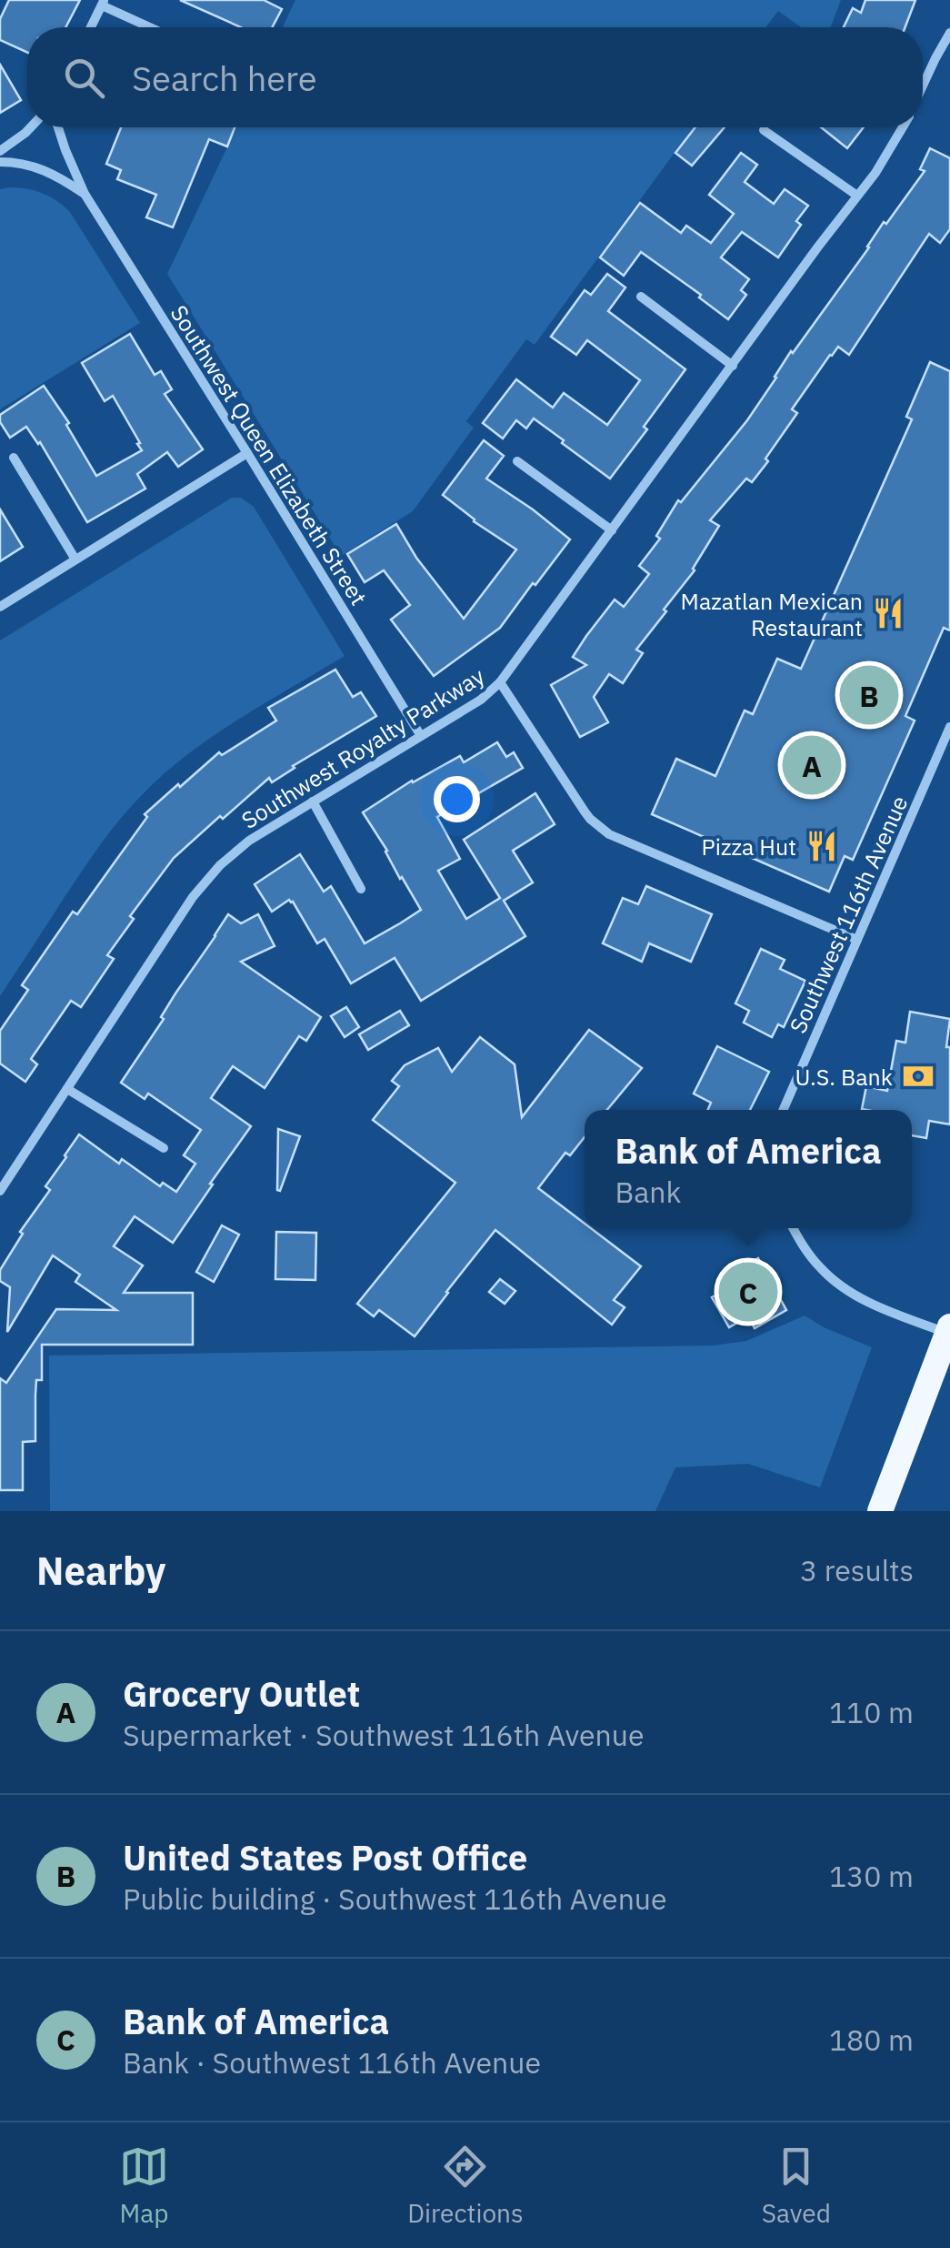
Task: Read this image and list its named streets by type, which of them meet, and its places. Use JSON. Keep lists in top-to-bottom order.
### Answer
{
  "streets": {
    "street": ["Southwest Queen Elizabeth Street", "Southwest Royalty Parkway", "Southwest 116th Avenue"]
  },
  "crossings": [
    ["Southwest Queen Elizabeth Street", "Southwest Royalty Parkway"]
  ],
  "places": {
    "restaurant": ["Mazatlan Mexican Restaurant", "Pizza Hut"],
    "bank": ["U.S. Bank"]
  },
  "page": {
    "search": "Search here",
    "pins": ["B", "A", "C"],
    "popup": ["Bank of America", "Bank"],
    "heading": ["Nearby", "3 results"],
    "list": [
      {
        "mark": "A",
        "name": "Grocery Outlet",
        "note": "Supermarket · Southwest 116th Avenue",
        "value": "110 m"
      },
      {
        "mark": "B",
        "name": "United States Post Office",
        "note": "Public building · Southwest 116th Avenue",
        "value": "130 m"
      },
      {
        "mark": "C",
        "name": "Bank of America",
        "note": "Bank · Southwest 116th Avenue",
        "value": "180 m"
      }
    ],
    "nav": ["Map", "Directions", "Saved"]
  }
}
